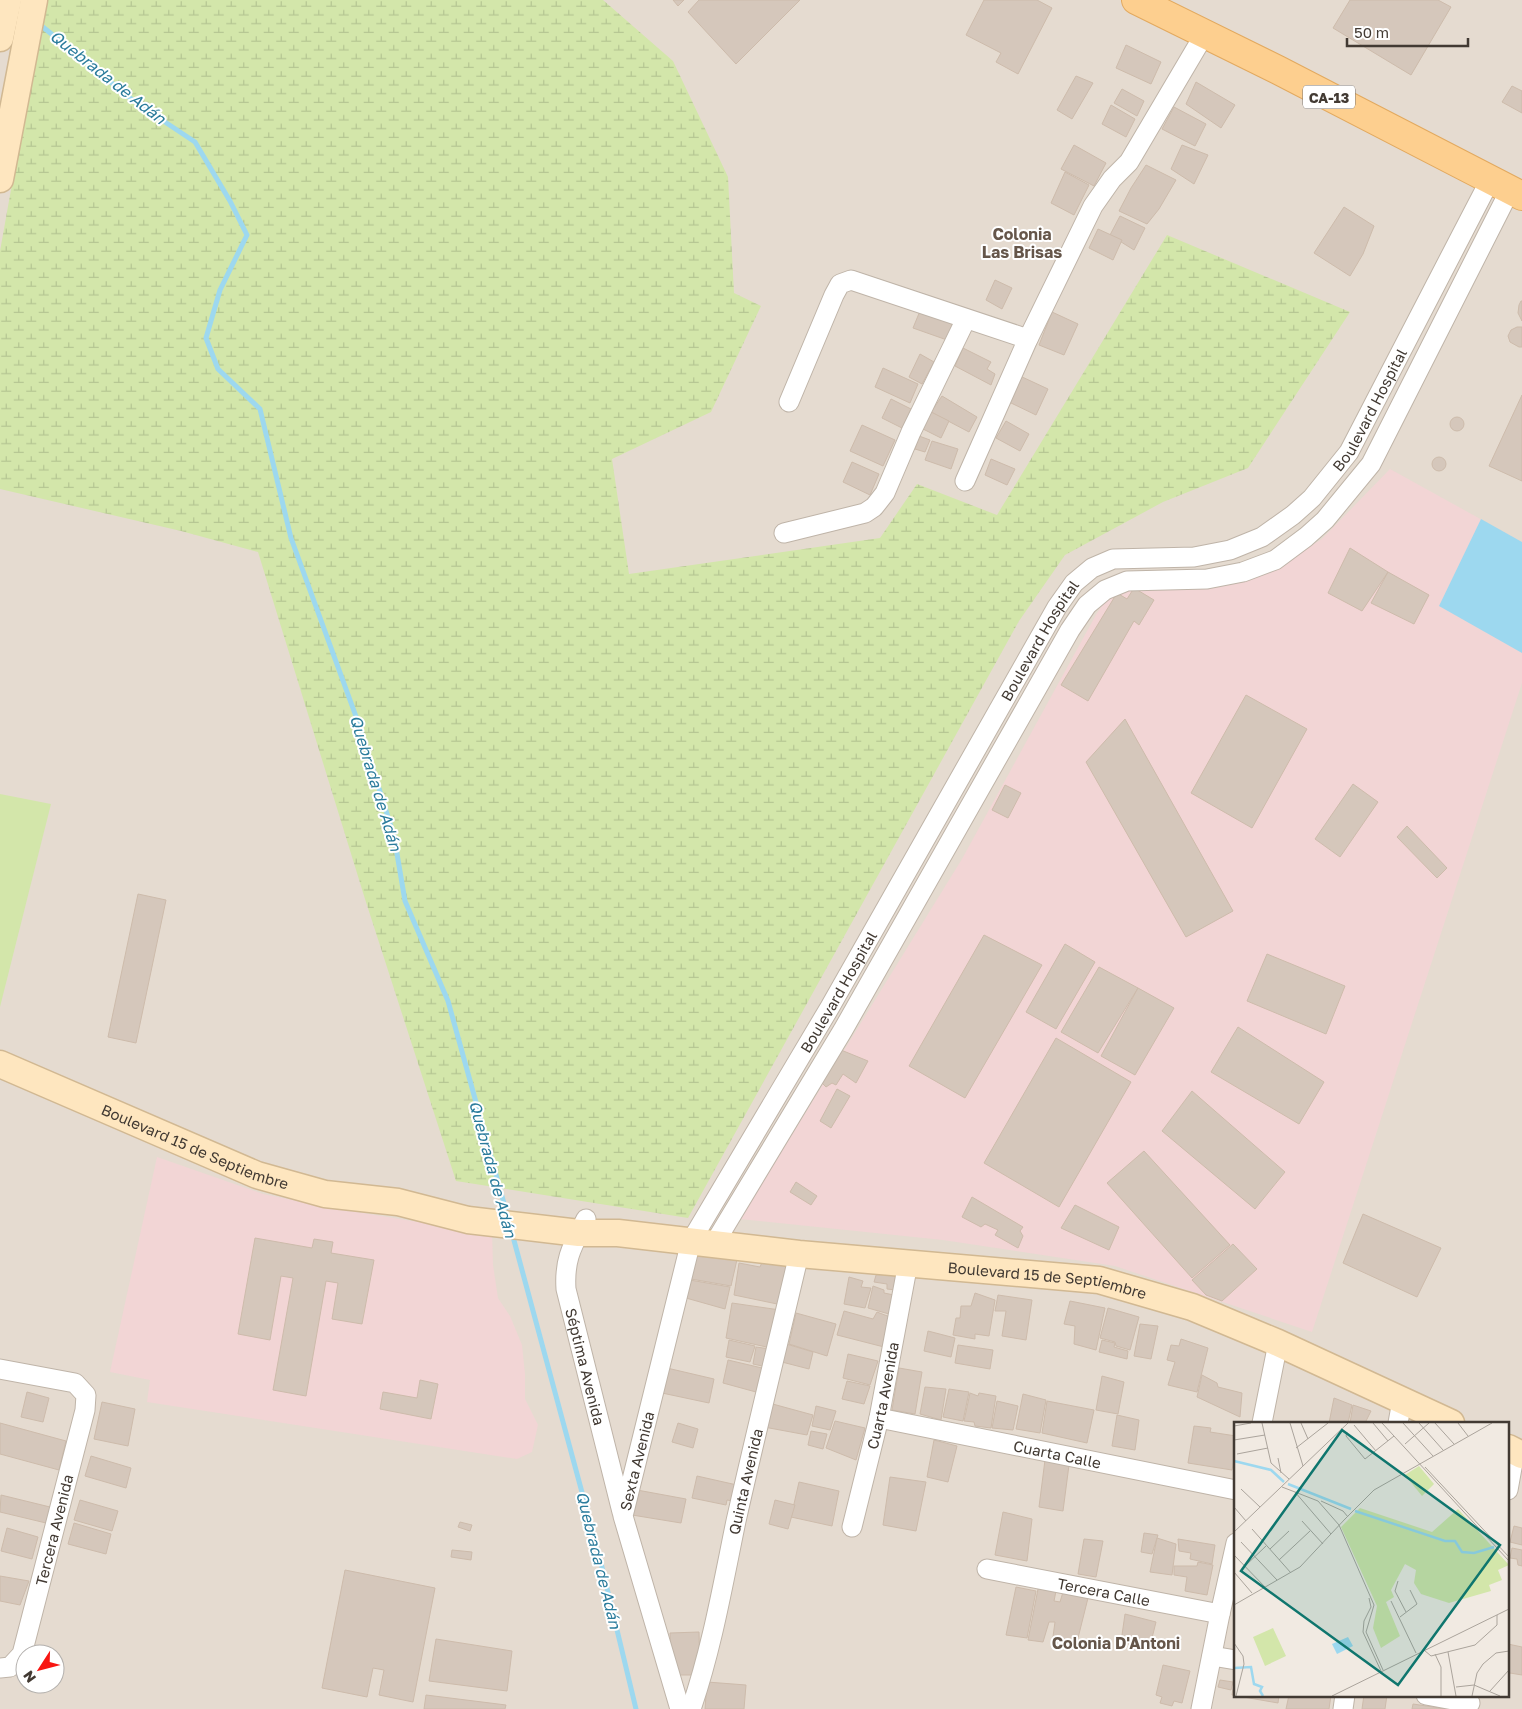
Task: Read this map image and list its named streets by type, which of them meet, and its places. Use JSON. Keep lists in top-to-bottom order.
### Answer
{
  "streets": {
    "main road": ["CA-13"],
    "street": [
      "Boulevard Hospital",
      "Boulevard 15 de Septiembre",
      "Séptima Avenida",
      "Cuarta Avenida",
      "Cuarta Calle",
      "Sexta Avenida",
      "Quinta Avenida",
      "Tercera Avenida",
      "Tercera Calle"
    ]
  },
  "crossings": [
    ["CA-13", "Boulevard Hospital"],
    ["Boulevard Hospital", "Boulevard 15 de Septiembre"],
    ["Boulevard Hospital", "Sexta Avenida"],
    ["Boulevard 15 de Septiembre", "Séptima Avenida"],
    ["Boulevard 15 de Septiembre", "Cuarta Avenida"],
    ["Boulevard 15 de Septiembre", "Sexta Avenida"],
    ["Boulevard 15 de Septiembre", "Quinta Avenida"],
    ["Séptima Avenida", "Sexta Avenida"],
    ["Cuarta Avenida", "Cuarta Calle"]
  ],
  "districts": ["Colonia Las Brisas", "Colonia D'Antoni"],
  "water": ["Quebrada de Adán"],
  "scale_bar": "50 m",
  "north": "bottom left"
}
